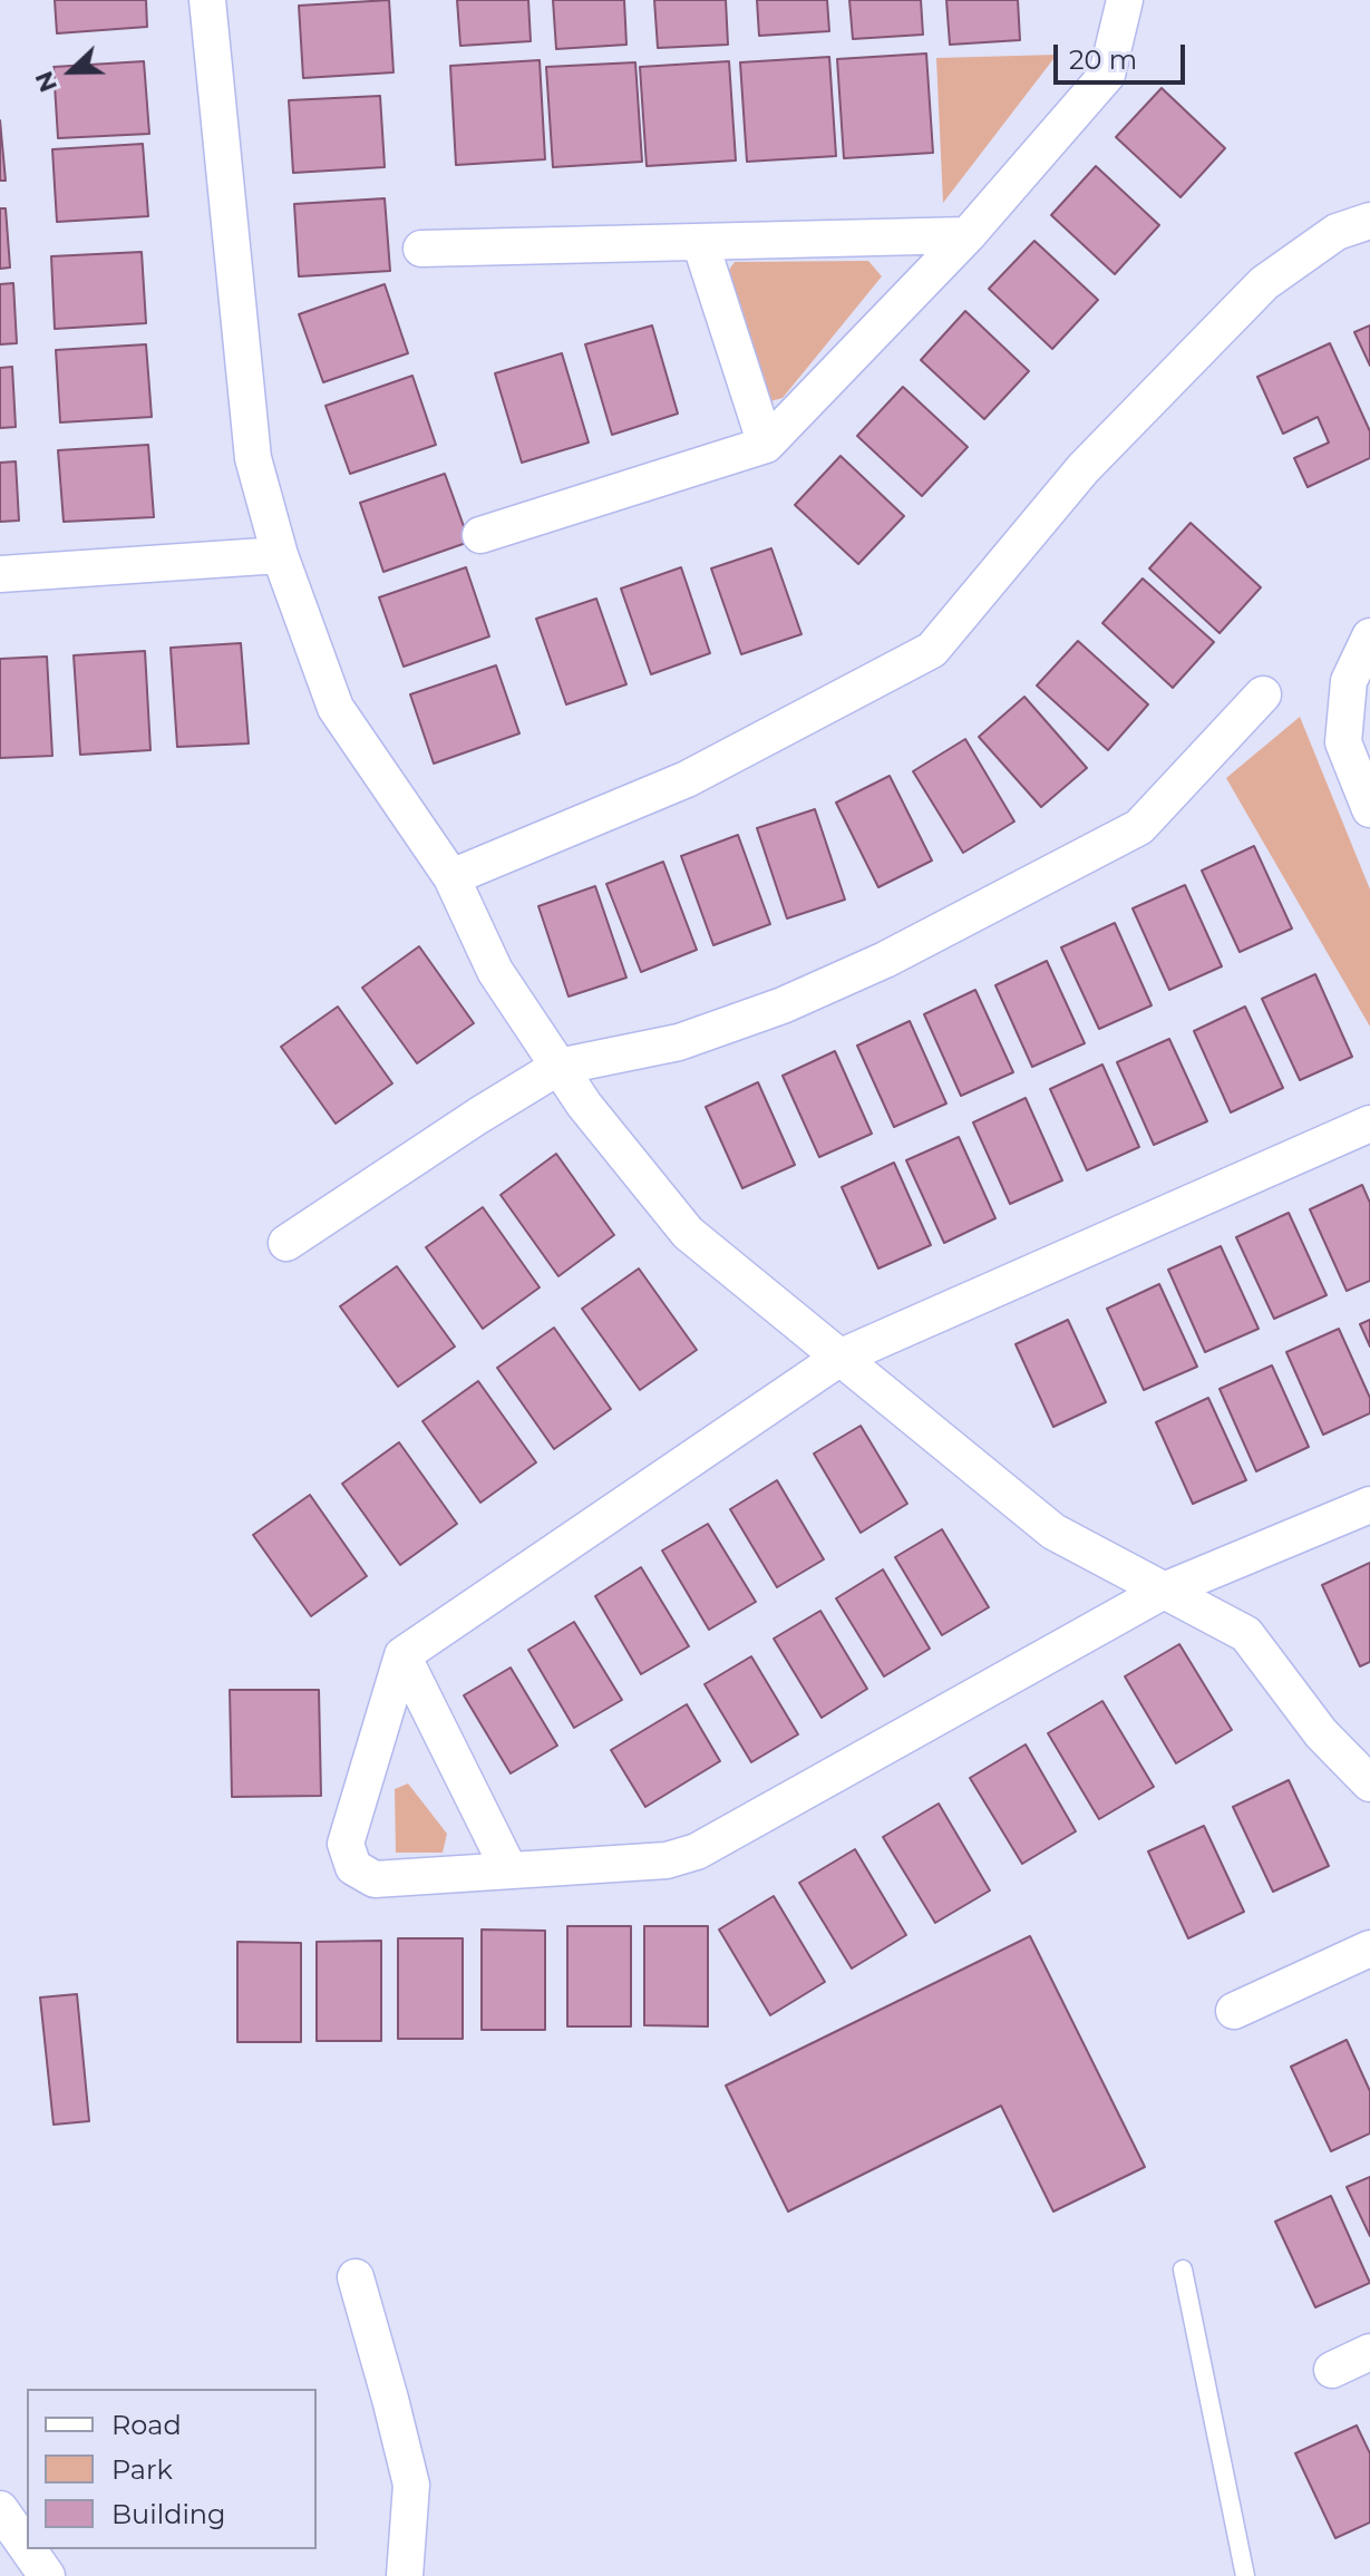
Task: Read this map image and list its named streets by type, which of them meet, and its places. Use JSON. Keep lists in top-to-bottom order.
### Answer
{
  "legend": ["Road", "Park", "Building"],
  "scale_bar": "20 m",
  "north": "left"
}
